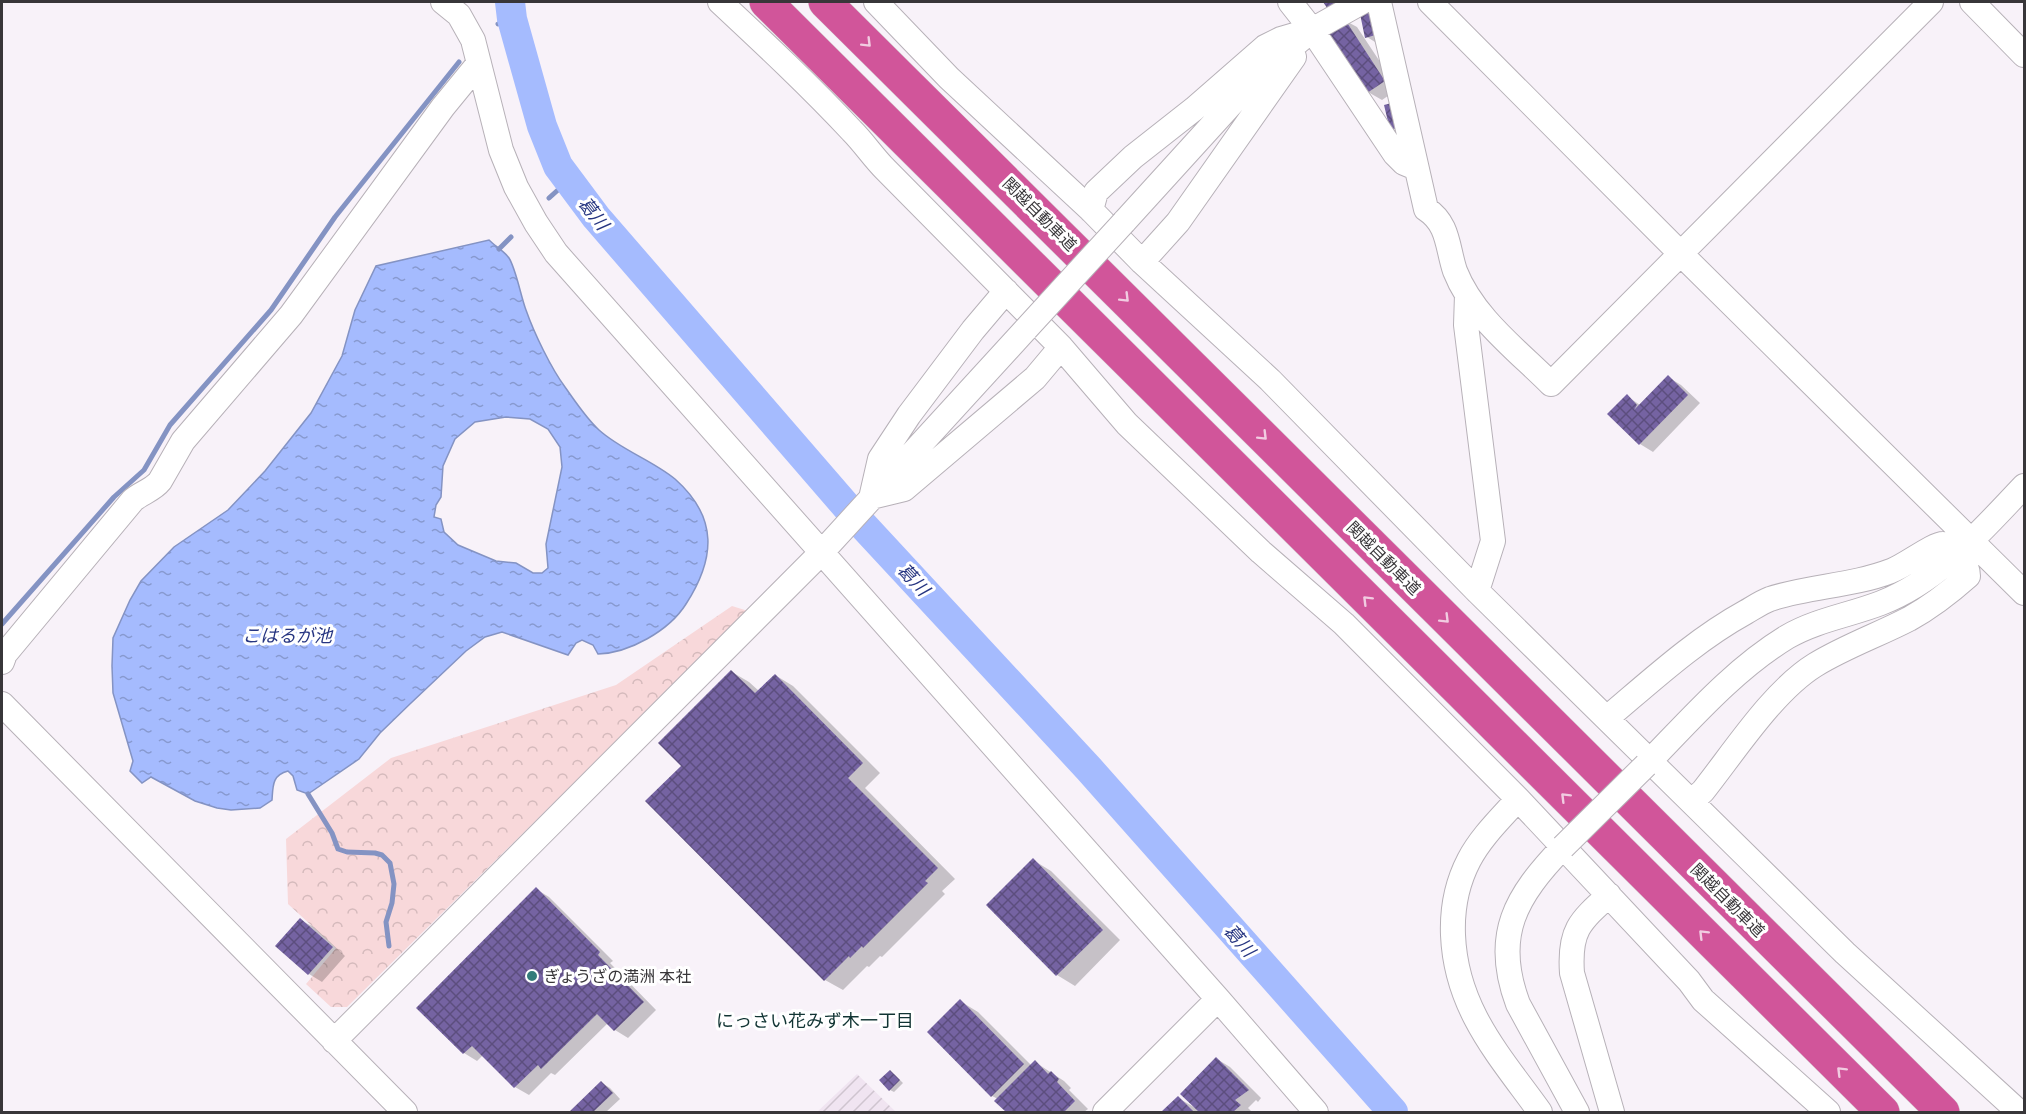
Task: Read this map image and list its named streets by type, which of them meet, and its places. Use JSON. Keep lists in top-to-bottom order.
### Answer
{
  "streets": {
    "highway": ["関越自動車道"]
  },
  "districts": ["にっさい花みず木一丁目"],
  "water": ["葛川", "こはるが池"],
  "places": ["ぎょうざの満洲 本社"]
}
